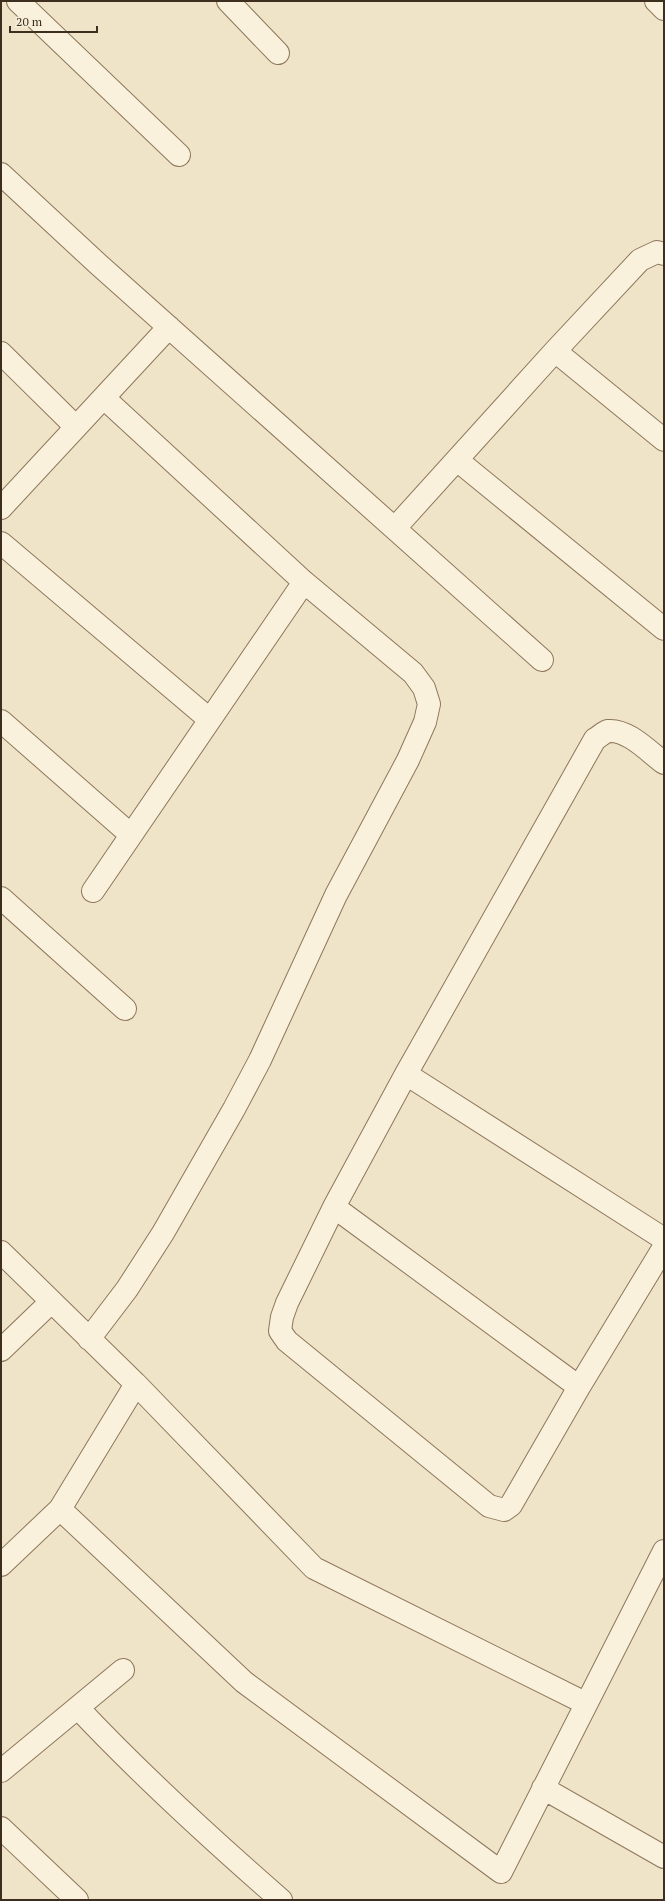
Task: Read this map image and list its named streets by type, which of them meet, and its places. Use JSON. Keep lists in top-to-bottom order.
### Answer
{
  "scale_bar": "20 m"
}
